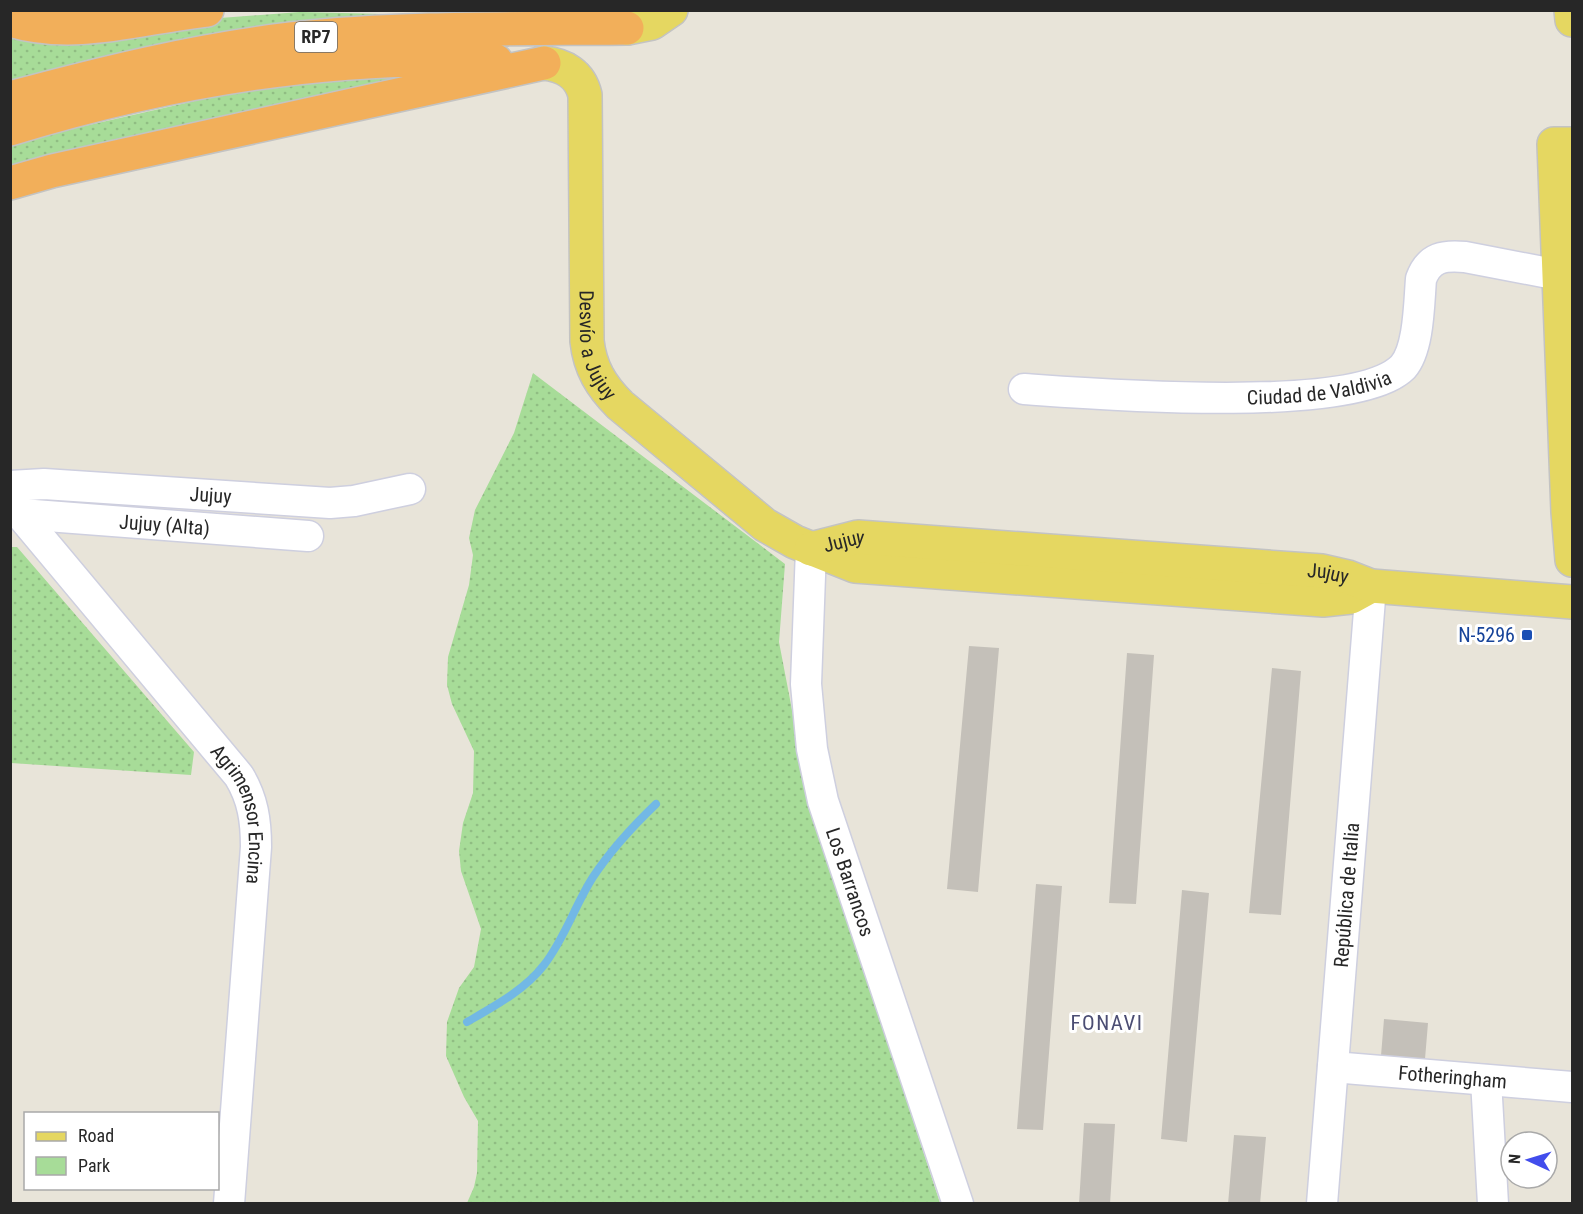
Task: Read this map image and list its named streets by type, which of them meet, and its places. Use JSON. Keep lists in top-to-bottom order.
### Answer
{
  "streets": {
    "highway": ["RP7"],
    "main road": ["Desvío a Jujuy", "Jujuy"],
    "street": [
      "Ciudad de Valdivia",
      "Jujuy (Alta)",
      "Agrimensor Encina",
      "Los Barrancos",
      "República de Italia",
      "Fotheringham"
    ]
  },
  "crossings": [
    ["RP7", "Desvío a Jujuy"],
    ["Desvío a Jujuy", "Jujuy"],
    ["Desvío a Jujuy", "Los Barrancos"],
    ["Jujuy", "Los Barrancos"],
    ["Jujuy", "República de Italia"],
    ["Jujuy (Alta)", "Agrimensor Encina"],
    ["República de Italia", "Fotheringham"]
  ],
  "districts": ["FONAVI"],
  "places": {
    "transit": ["N-5296"]
  },
  "legend": ["Road", "Park"],
  "north": "left"
}
